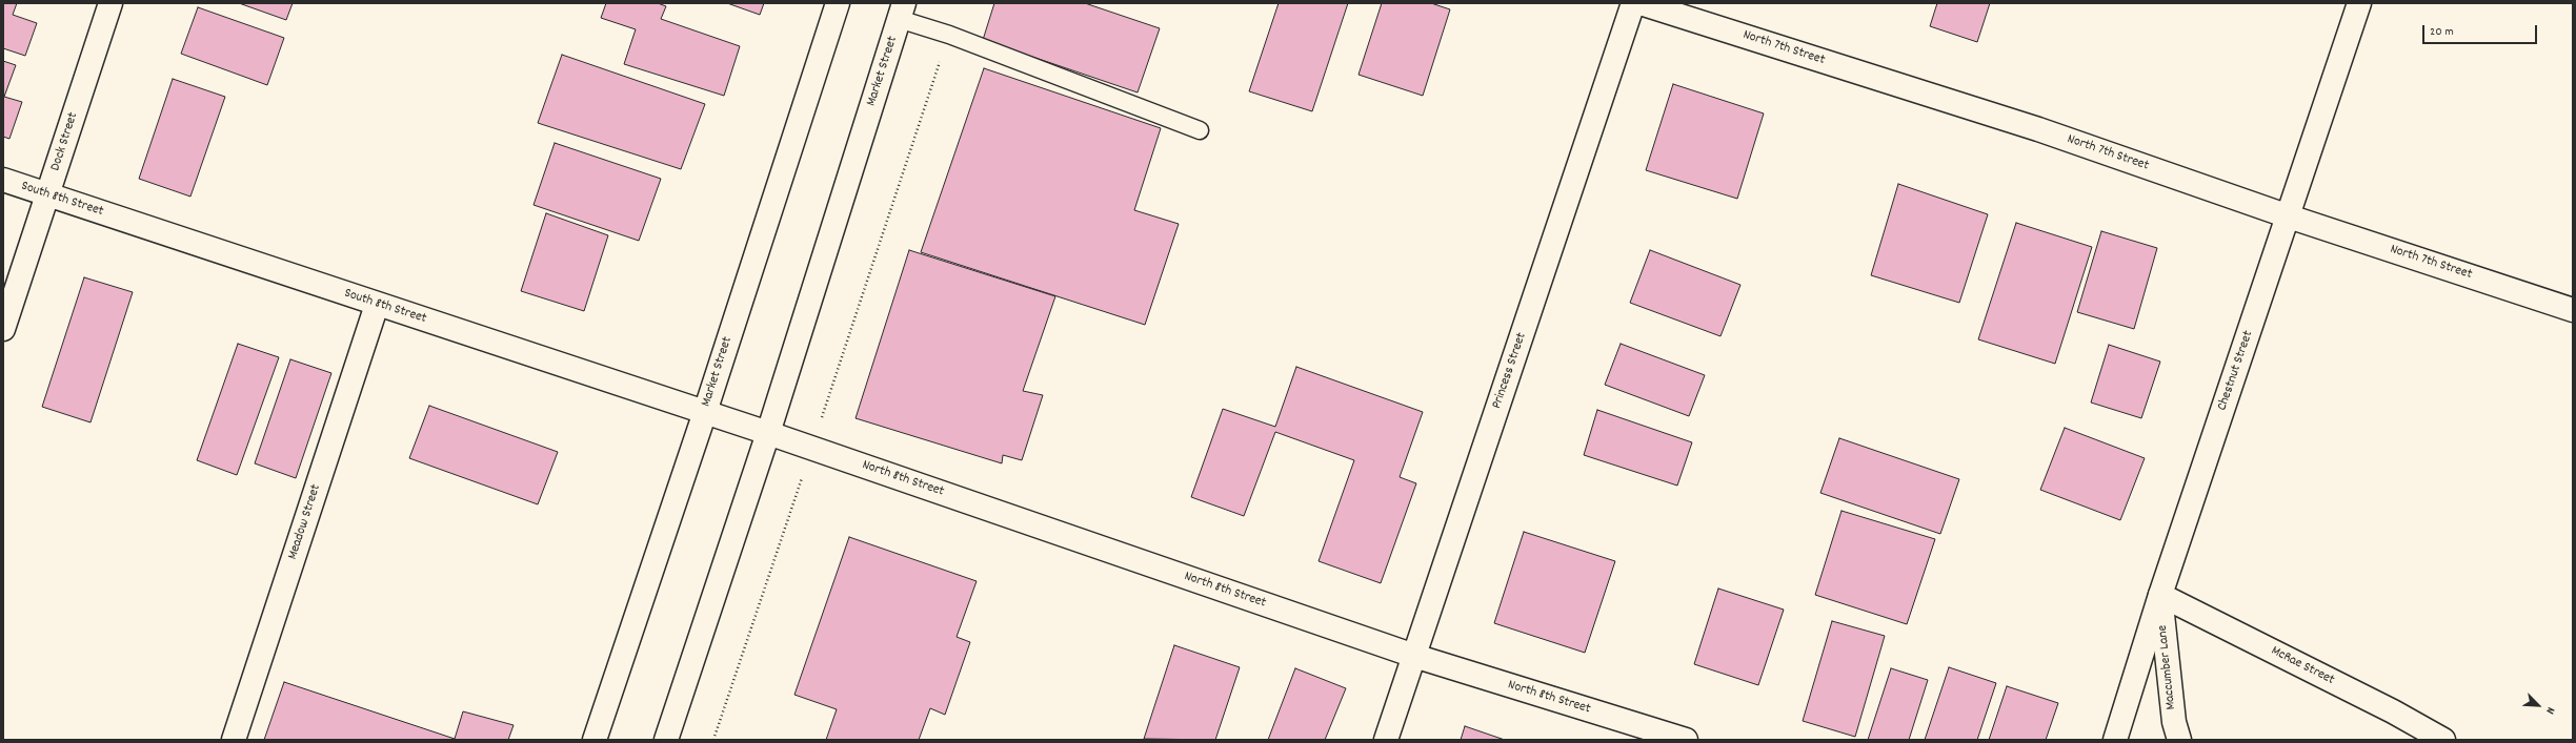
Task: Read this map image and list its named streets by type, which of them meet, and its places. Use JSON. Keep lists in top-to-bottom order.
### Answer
{
  "streets": {
    "street": [
      "North 7th Street",
      "Market Street",
      "Dock Street",
      "South 8th Street",
      "Princess Street",
      "Chestnut Street",
      "North 8th Street",
      "Meadow Street",
      "McRae Street",
      "Maccumber Lane"
    ]
  },
  "crossings": [
    ["North 7th Street", "Chestnut Street"],
    ["Market Street", "South 8th Street"],
    ["Market Street", "North 8th Street"],
    ["Dock Street", "South 8th Street"],
    ["South 8th Street", "North 8th Street"],
    ["South 8th Street", "Meadow Street"],
    ["Princess Street", "North 8th Street"],
    ["Chestnut Street", "McRae Street"],
    ["Chestnut Street", "Maccumber Lane"],
    ["McRae Street", "Maccumber Lane"]
  ],
  "scale_bar": "20 m",
  "north": "bottom right"
}
